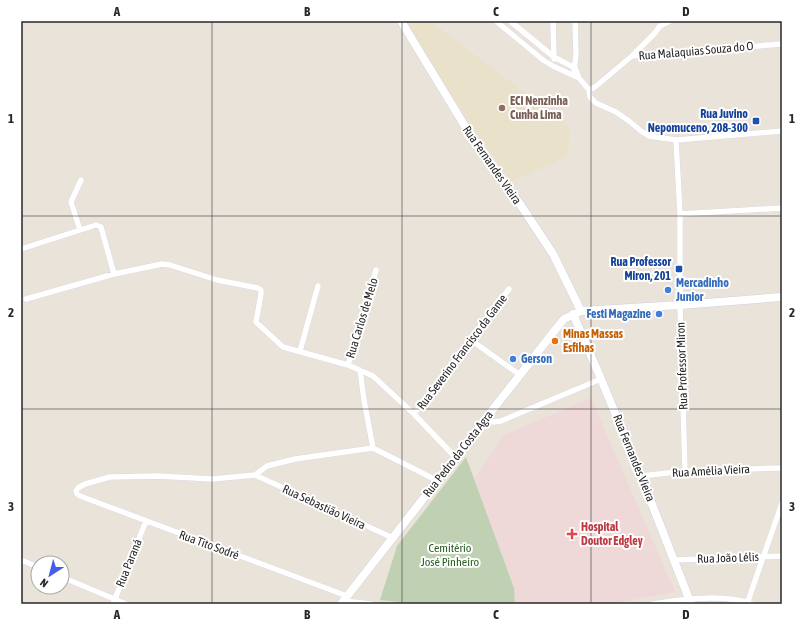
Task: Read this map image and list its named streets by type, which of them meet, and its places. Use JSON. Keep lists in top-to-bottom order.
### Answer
{
  "streets": {
    "street": [
      "Rua Malaquias Souza do O",
      "Rua Fernandes Vieira",
      "Rua Carlos de Melo",
      "Rua Severino Francisco da Game",
      "Rua Professor Miron",
      "Rua Pedro da Costa Agra",
      "Rua Amélia Vieira",
      "Rua Sebastião Vieira",
      "Rua Tito Sodré",
      "Rua João Lélis",
      "Rua Paraná"
    ]
  },
  "crossings": [
    ["Rua Fernandes Vieira", "Rua Pedro da Costa Agra"],
    ["Rua Fernandes Vieira", "Rua Amélia Vieira"],
    ["Rua Fernandes Vieira", "Rua João Lélis"],
    ["Rua Professor Miron", "Rua Amélia Vieira"],
    ["Rua Pedro da Costa Agra", "Rua Sebastião Vieira"],
    ["Rua Pedro da Costa Agra", "Rua Tito Sodré"],
    ["Rua Sebastião Vieira", "Rua Tito Sodré"],
    ["Rua Tito Sodré", "Rua Paraná"]
  ],
  "parks": ["Cemitério José Pinheiro"],
  "places": {
    "other": [
      "ECI Nenzinha Cunha Lima",
      "Mercadinho Junior",
      "Festi Magazine",
      "Minas Massas Esfihas",
      "Gerson"
    ],
    "transit": ["Rua Juvino Nepomuceno, 208-300", "Rua Professor Miron, 201"],
    "health": ["Hospital Doutor Edgley"]
  },
  "north": "bottom left",
  "grid": {
    "columns": [
      "A",
      "B",
      "C",
      "D"
    ],
    "rows": ["1", "2", "3"]
  }
}
